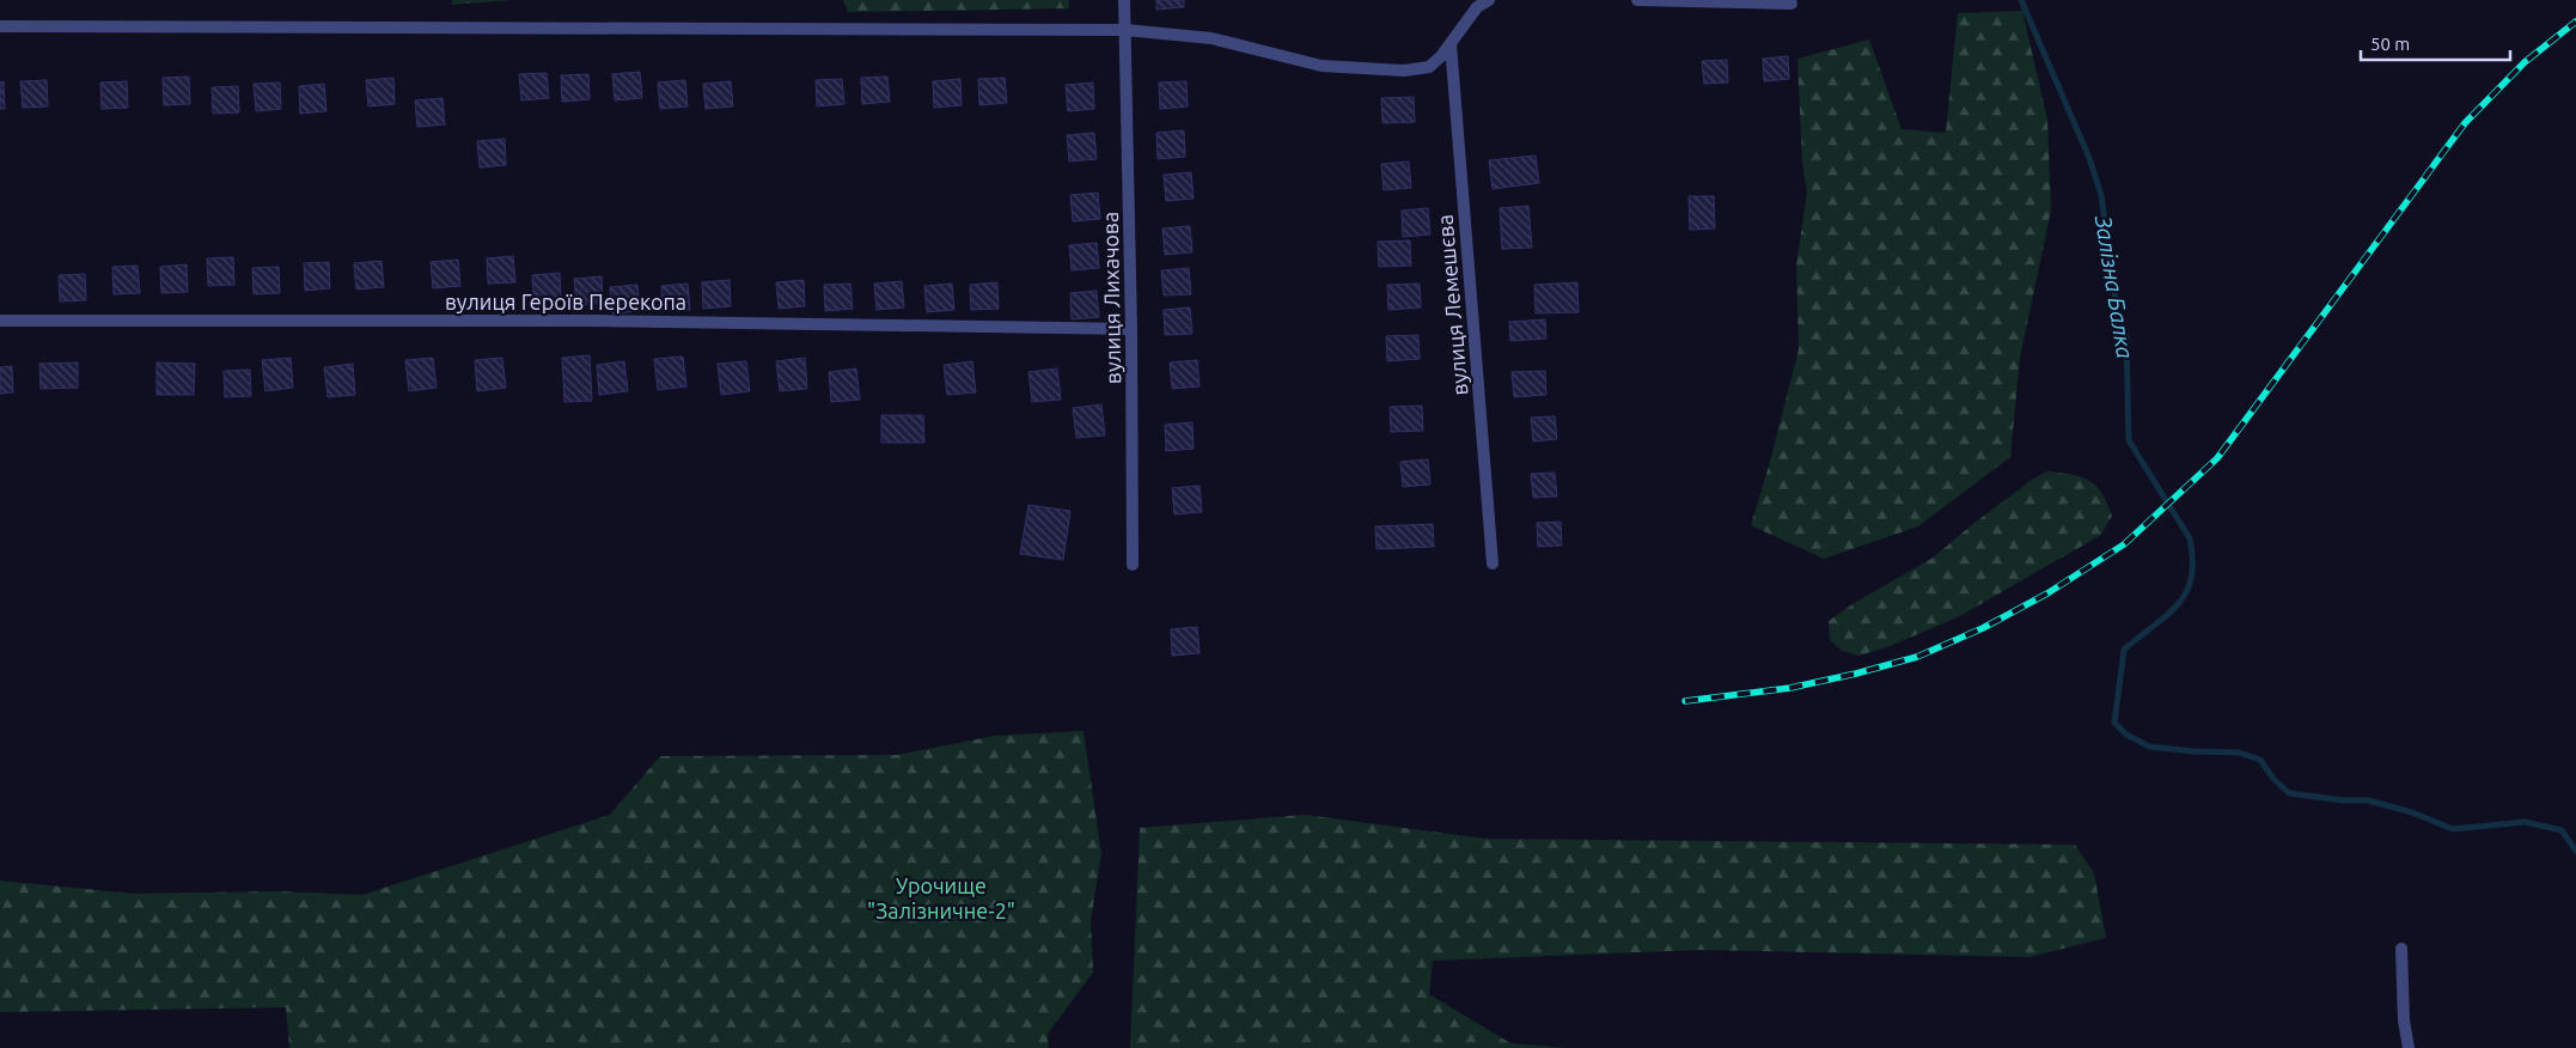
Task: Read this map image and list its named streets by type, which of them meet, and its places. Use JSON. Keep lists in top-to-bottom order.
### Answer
{
  "streets": {
    "street": ["вулиця Лихачова", "вулиця Героїв Перекопа", "вулиця Лемешєва"]
  },
  "crossings": [
    ["вулиця Лихачова", "вулиця Героїв Перекопа"]
  ],
  "water": ["Залізна Балка"],
  "parks": ["Урочище \"Залізничне-2\""],
  "scale_bar": "50 m"
}
